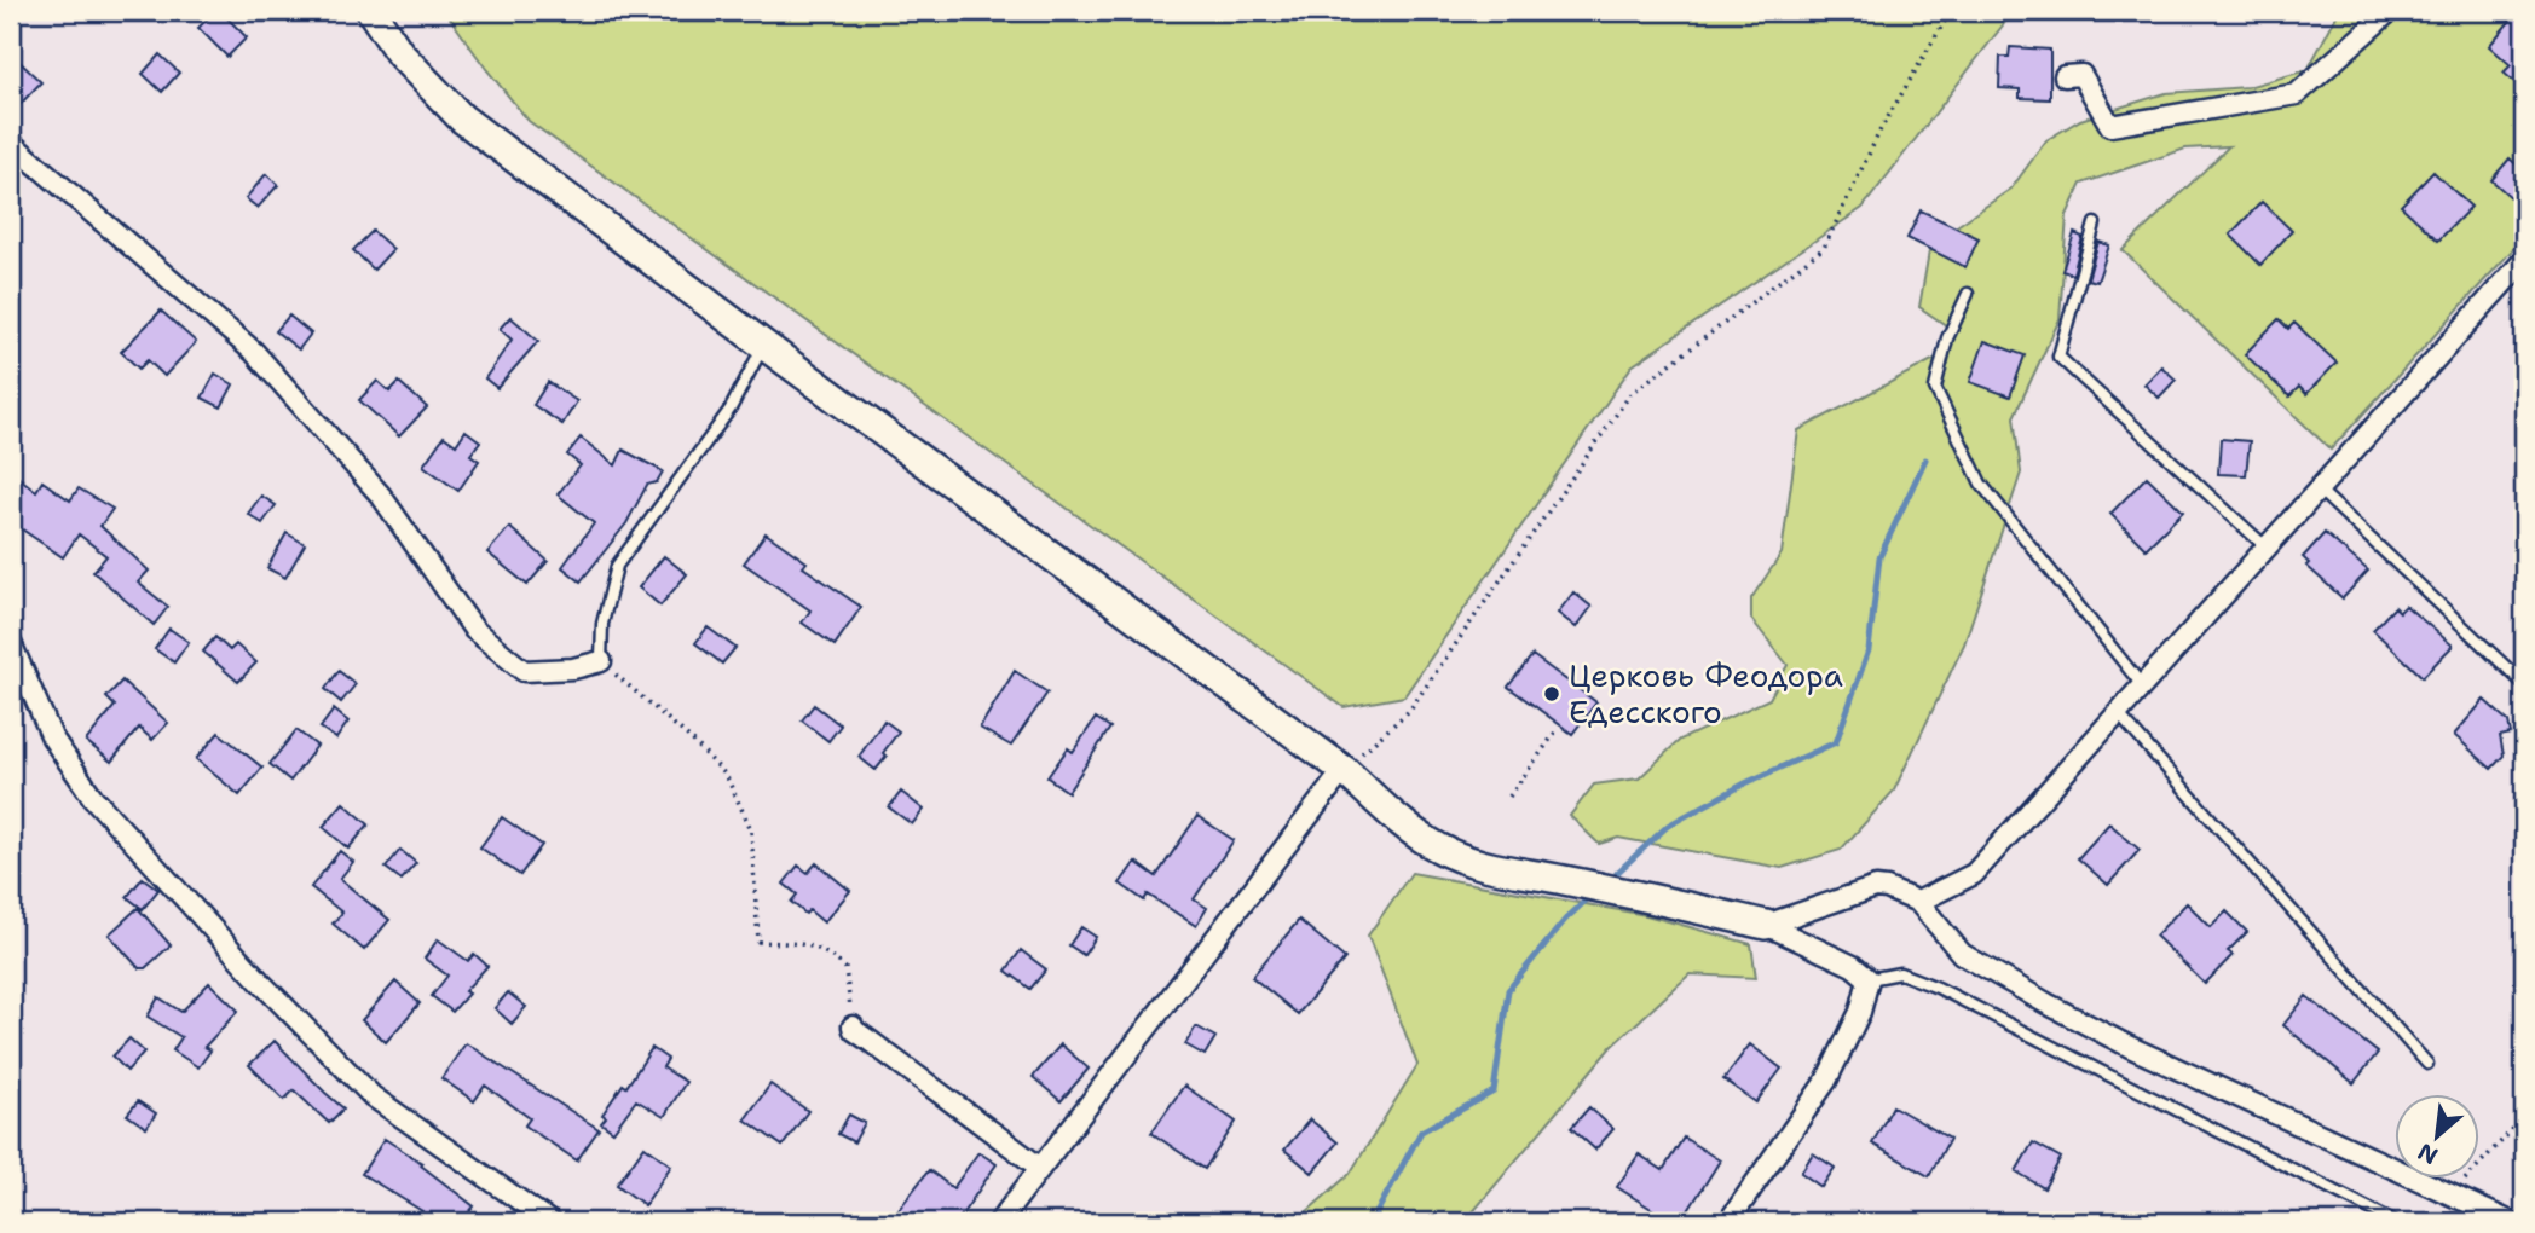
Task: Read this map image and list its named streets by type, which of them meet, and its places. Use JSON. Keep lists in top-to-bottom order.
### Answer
{
  "places": ["Церковь Феодора Едесского"],
  "north": "bottom left"
}
